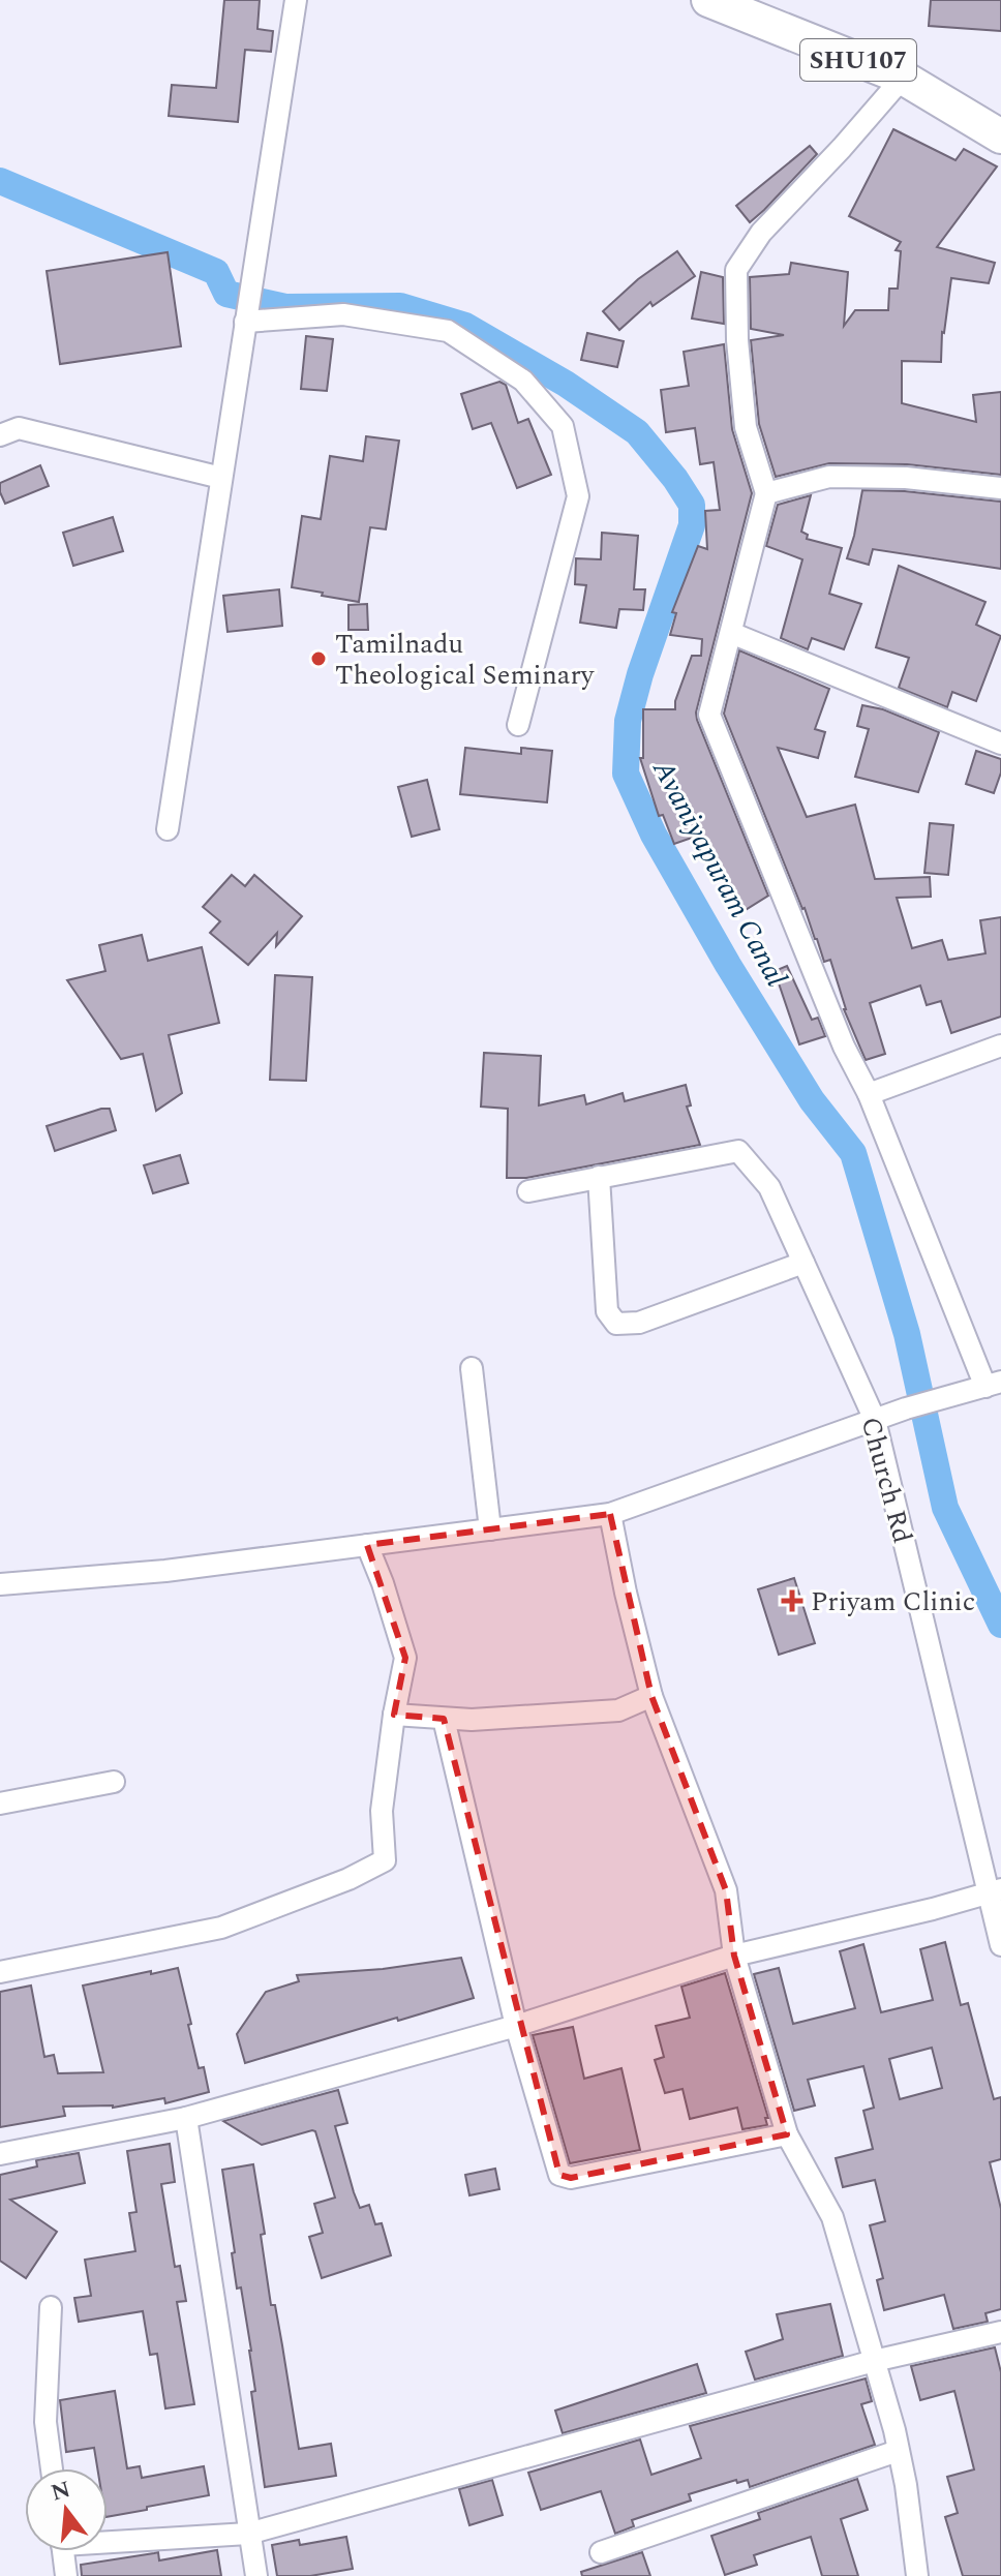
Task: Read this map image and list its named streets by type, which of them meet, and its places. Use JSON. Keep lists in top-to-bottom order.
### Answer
{
  "streets": {
    "main road": ["SHU107"],
    "street": ["Church Rd"]
  },
  "water": ["Avaniyapuram Canal"],
  "places": {
    "other": ["Tamilnadu Theological Seminary"],
    "health": ["Priyam Clinic"]
  },
  "north": "top"
}
